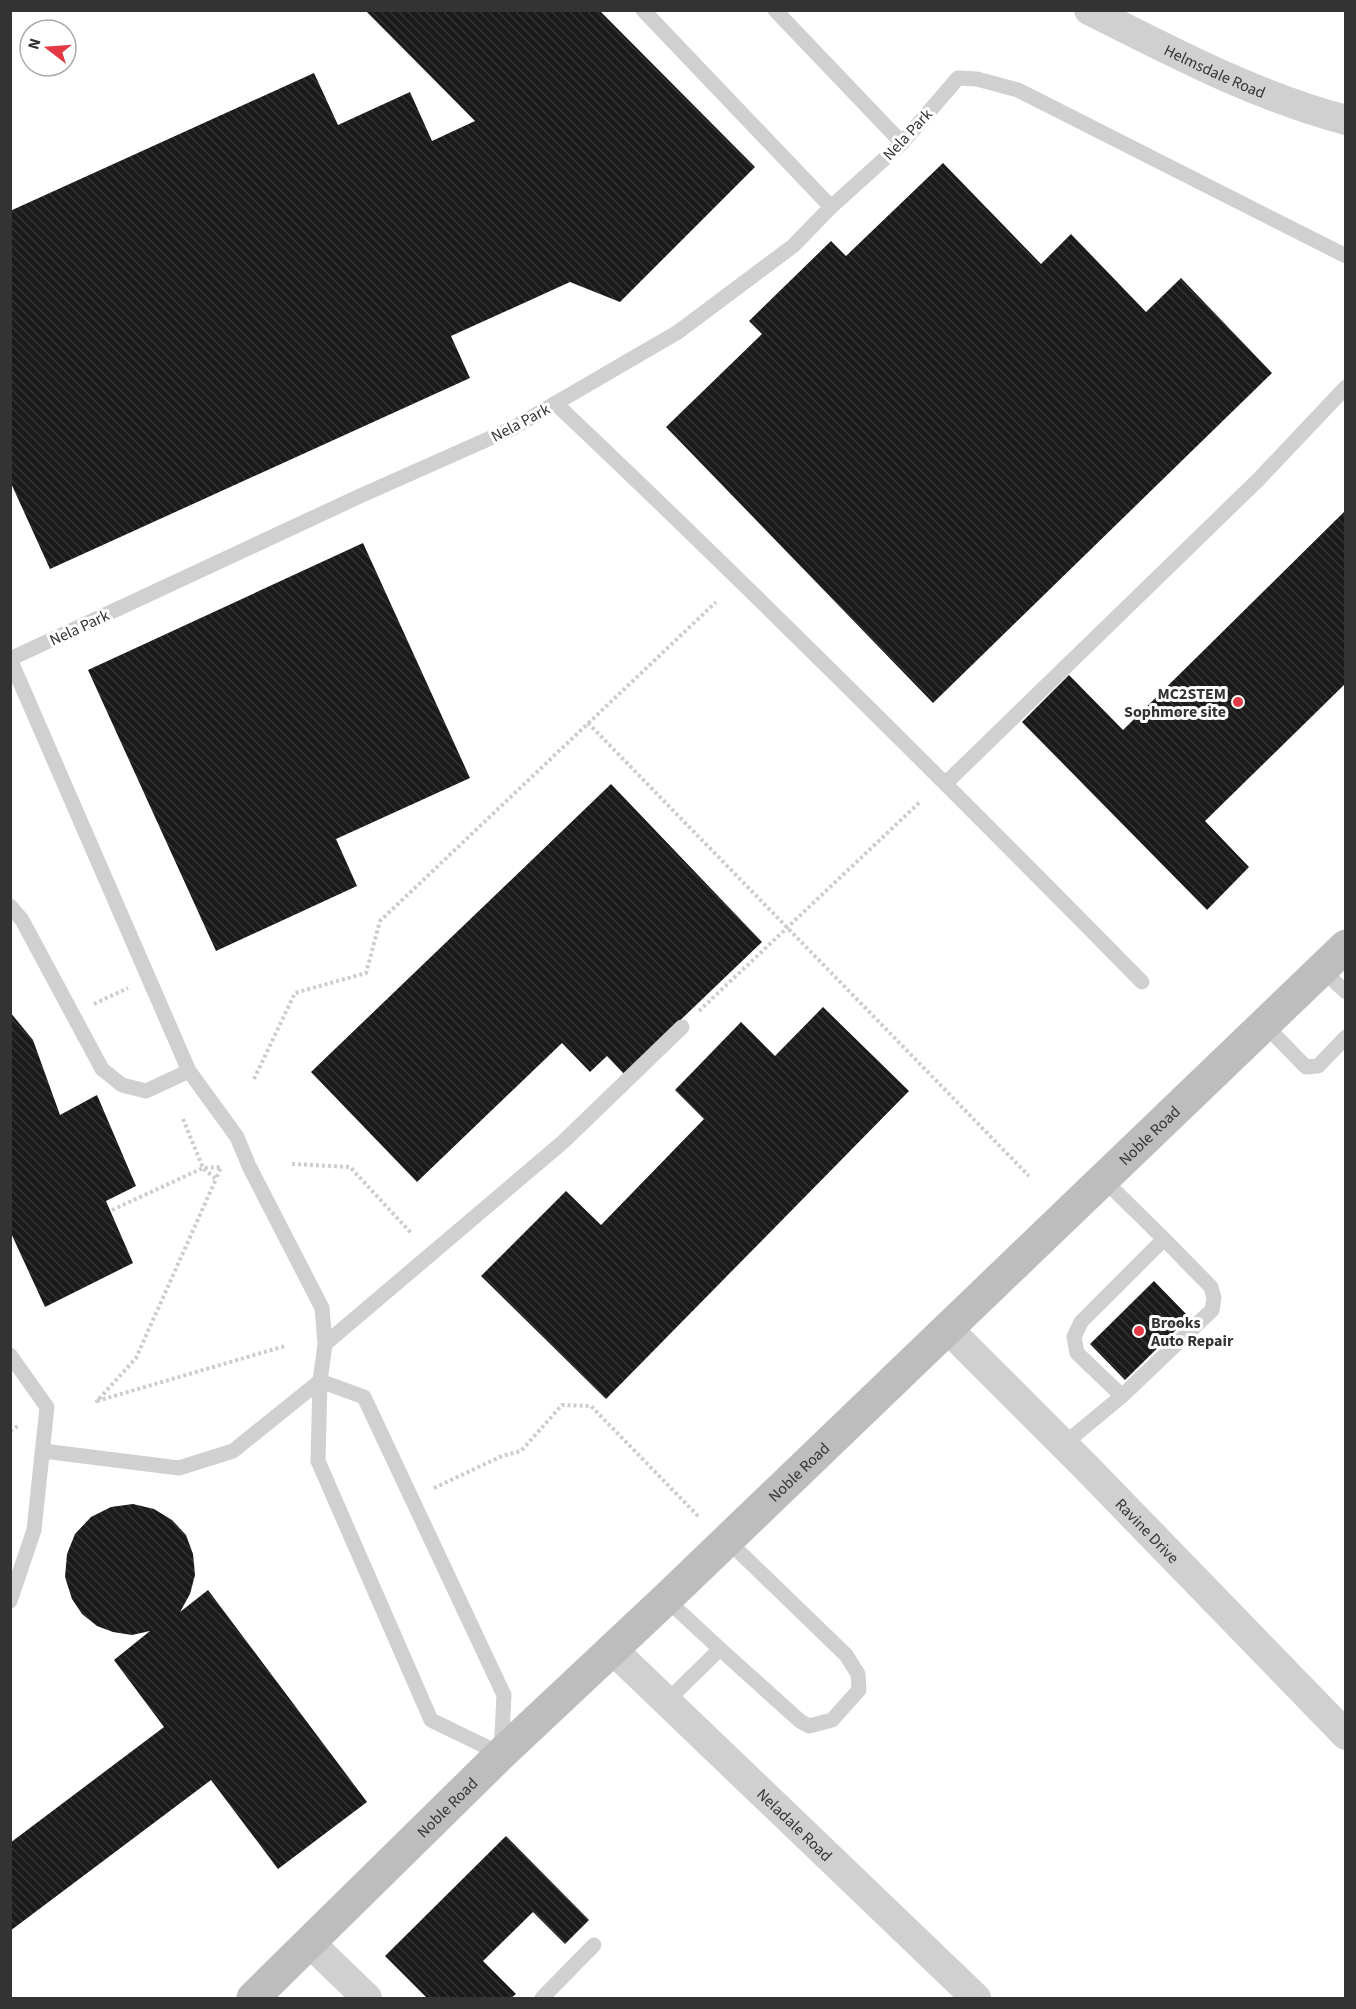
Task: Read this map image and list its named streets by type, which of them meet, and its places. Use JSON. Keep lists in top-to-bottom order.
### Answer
{
  "streets": {
    "main road": ["Noble Road"],
    "street": ["Helmsdale Road", "Ravine Drive", "Neladale Road"],
    "lane": ["Nela Park"]
  },
  "crossings": [
    ["Noble Road", "Ravine Drive"],
    ["Noble Road", "Neladale Road"]
  ],
  "places": ["MC2STEM Sophmore site", "Brooks Auto Repair"],
  "north": "left"
}
